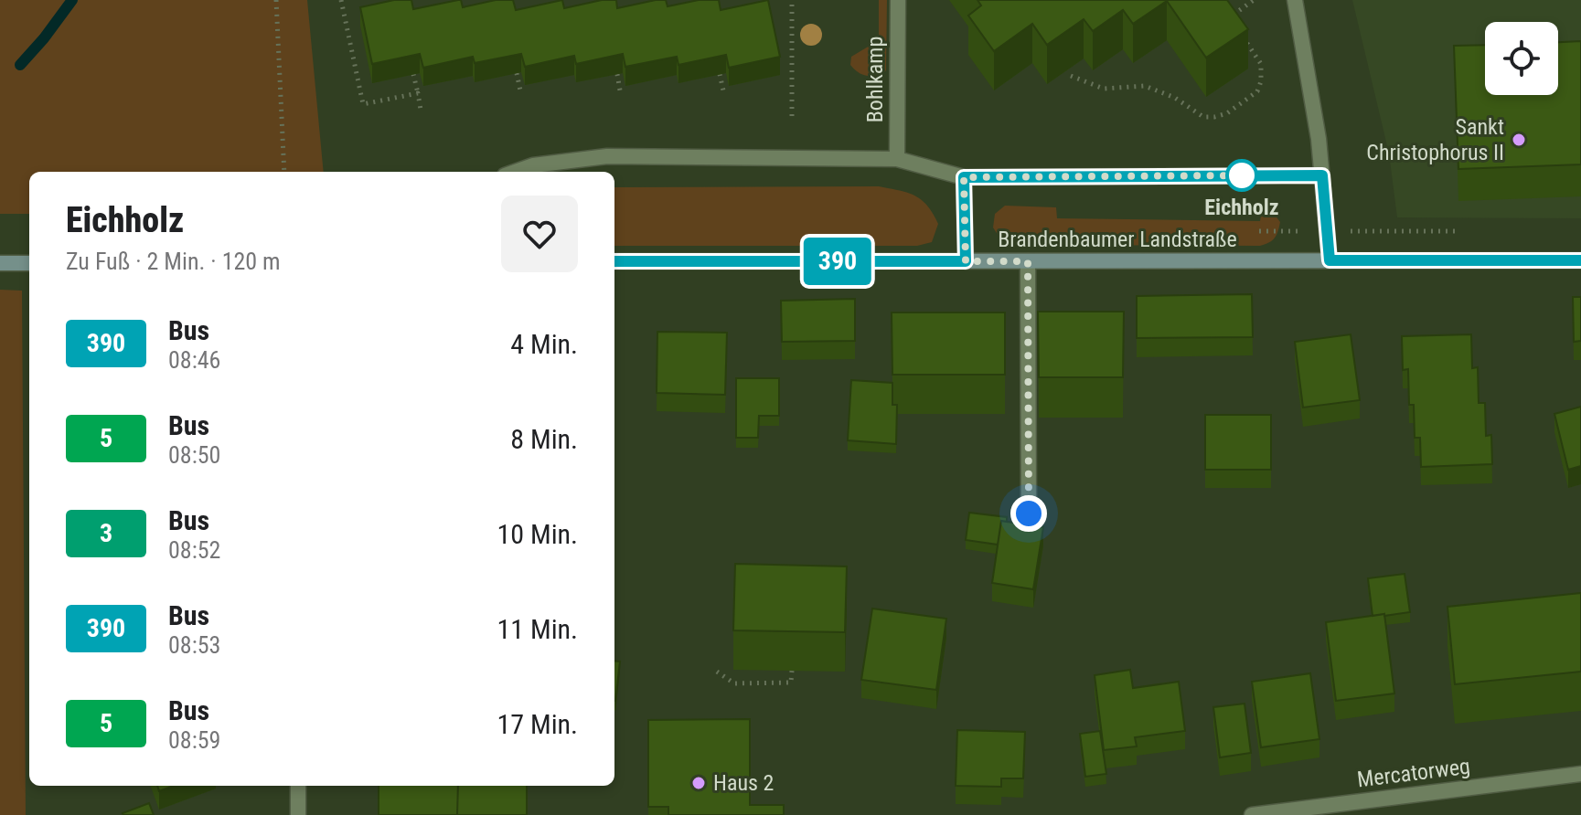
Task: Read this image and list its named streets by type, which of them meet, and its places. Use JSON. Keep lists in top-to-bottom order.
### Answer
{
  "streets": {
    "main road": ["Brandenbaumer Landstraße"],
    "street": ["Bohlkamp", "Mercatorweg"]
  },
  "places": ["Sankt Christophorus II", "Eichholz", "Haus 2"],
  "lines": ["bus line 390"],
  "page": {
    "on_map": "390",
    "heading": ["Eichholz", "Zu Fuß · 2 Min. · 120 m"],
    "list": [
      {
        "mark": "390",
        "name": "Bus",
        "note": "08:46",
        "value": "4 Min."
      },
      {
        "mark": "5",
        "name": "Bus",
        "note": "08:50",
        "value": "8 Min."
      },
      {
        "mark": "3",
        "name": "Bus",
        "note": "08:52",
        "value": "10 Min."
      },
      {
        "mark": "390",
        "name": "Bus",
        "note": "08:53",
        "value": "11 Min."
      },
      {
        "mark": "5",
        "name": "Bus",
        "note": "08:59",
        "value": "17 Min."
      }
    ]
  }
}
